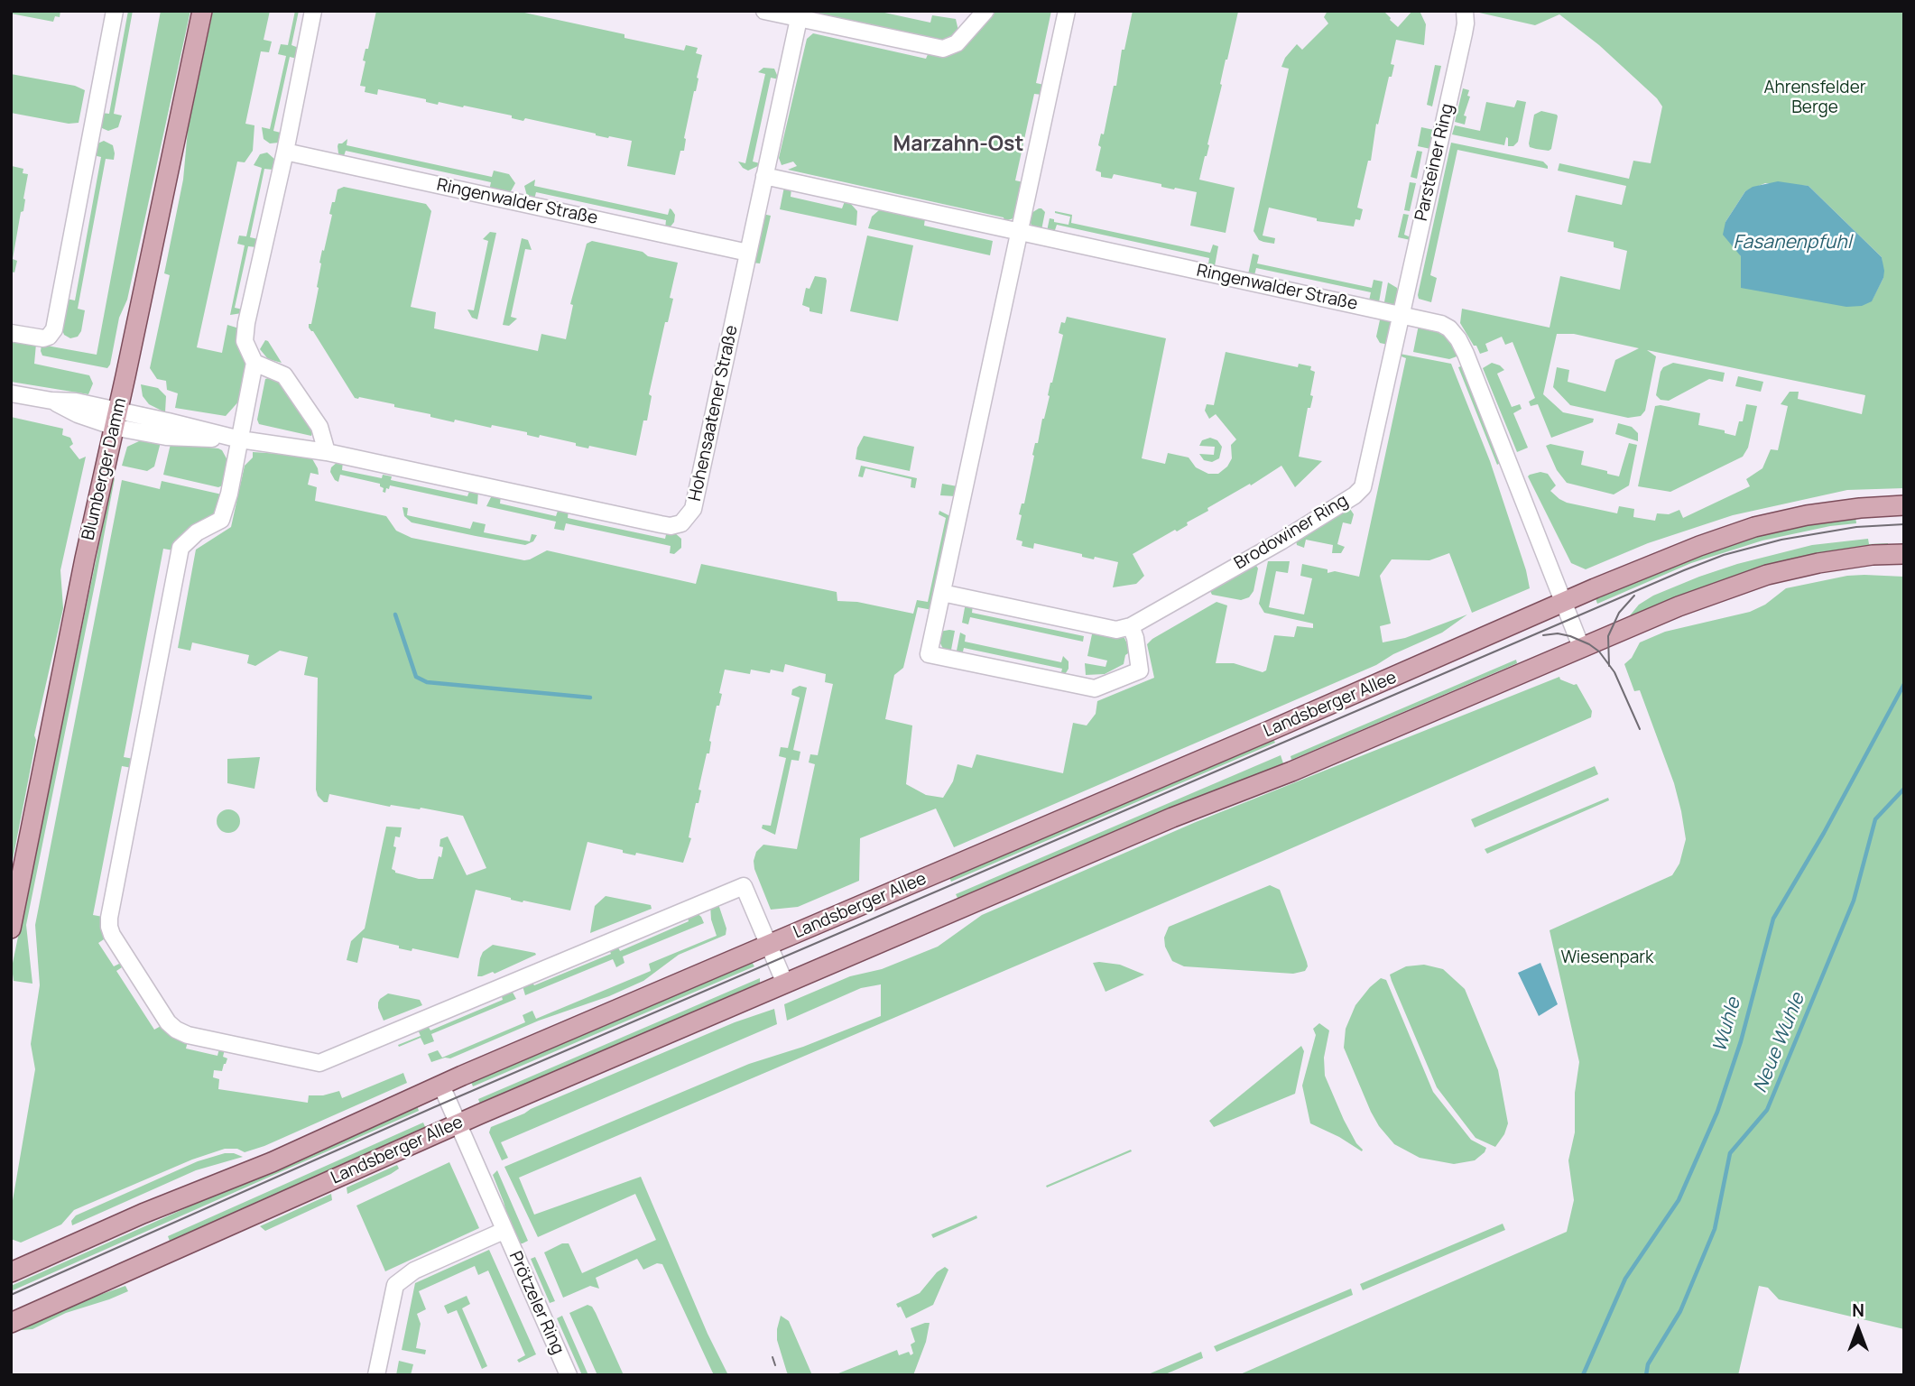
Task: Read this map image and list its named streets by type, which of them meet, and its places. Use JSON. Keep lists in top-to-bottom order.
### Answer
{
  "streets": {
    "main road": ["Blumberger Damm", "Landsberger Allee"],
    "street": [
      "Parsteiner Ring",
      "Ringenwalder Straße",
      "Hohensaatener Straße",
      "Brodowiner Ring",
      "Prötzeler Ring"
    ]
  },
  "crossings": [
    ["Parsteiner Ring", "Ringenwalder Straße"],
    ["Parsteiner Ring", "Brodowiner Ring"],
    ["Ringenwalder Straße", "Hohensaatener Straße"],
    ["Ringenwalder Straße", "Brodowiner Ring"],
    ["Ringenwalder Straße", "Landsberger Allee"],
    ["Hohensaatener Straße", "Blumberger Damm"],
    ["Landsberger Allee", "Prötzeler Ring"]
  ],
  "districts": ["Marzahn-Ost"],
  "water": ["Fasanenpfuhl", "Wuhle", "Neue Wuhle"],
  "parks": ["Ahrensfelder Berge", "Wiesenpark"],
  "north": "top"
}
